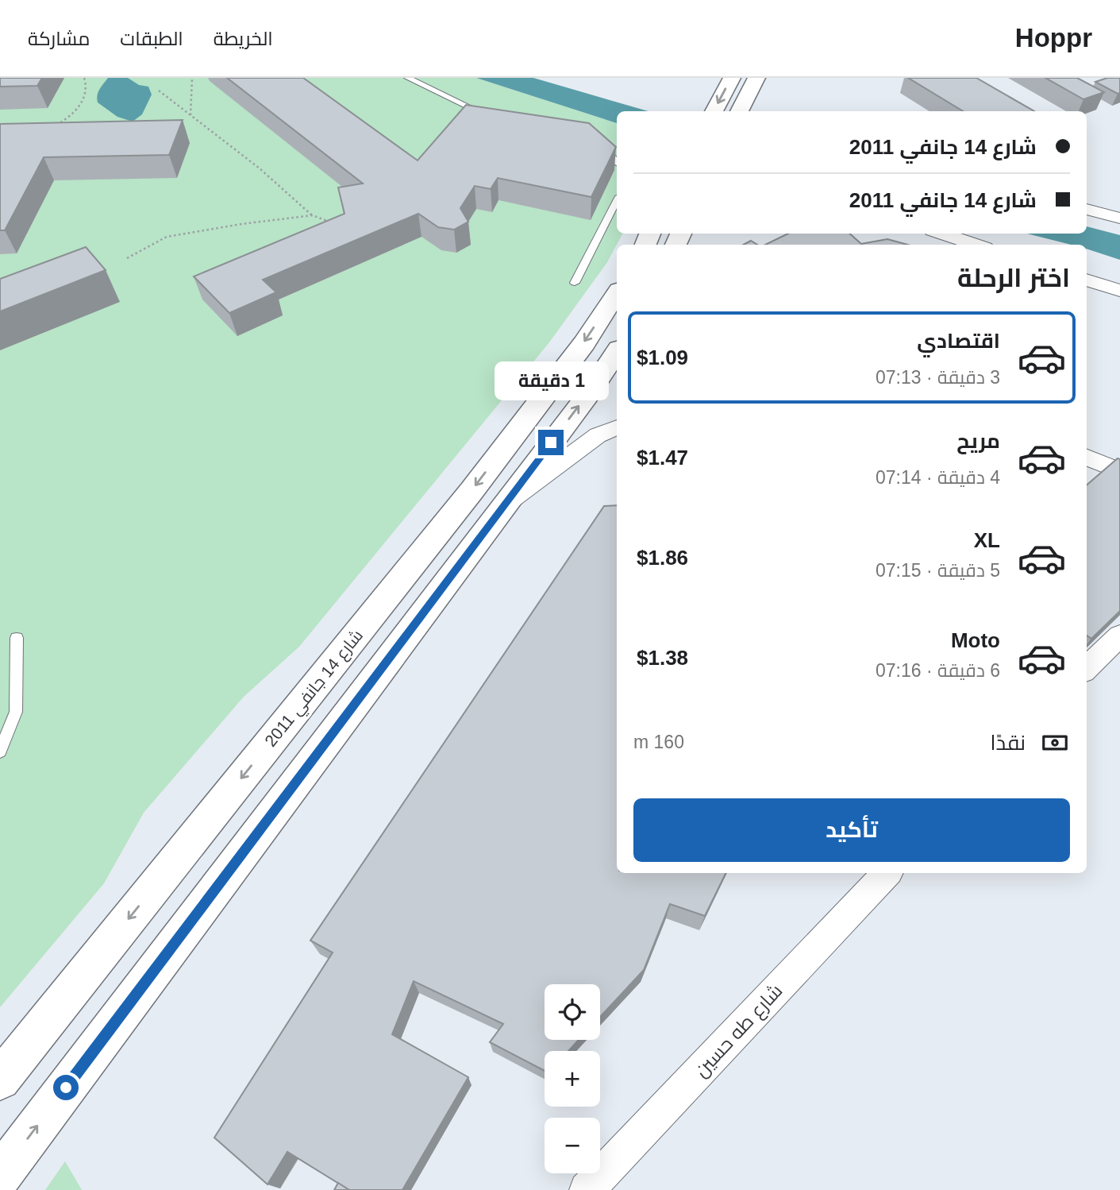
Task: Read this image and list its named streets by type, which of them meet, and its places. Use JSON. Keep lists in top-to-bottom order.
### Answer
{
  "streets": {
    "main road": ["شارع 14 جانفي 2011"],
    "street": ["شارع طه حسين"]
  },
  "page": {
    "header": "Hoppr",
    "nav": ["الخريطة", "الطبقات", "مشاركة"],
    "banner": ["شارع 14 جانفي 2011", "شارع 14 جانفي 2011"],
    "heading": "اختر الرحلة",
    "list": [
      {
        "name": "اقتصادي",
        "note": "3 دقيقة · 07:13",
        "value": "$1.09"
      },
      {
        "name": "مريح",
        "note": "4 دقيقة · 07:14",
        "value": "$1.47"
      },
      {
        "name": "XL",
        "note": "5 دقيقة · 07:15",
        "value": "$1.86"
      },
      {
        "name": "Moto",
        "note": "6 دقيقة · 07:16",
        "value": "$1.38"
      }
    ],
    "bubble": "1 دقيقة",
    "pay": ["نقدًا", "160 m"],
    "buttons": "تأكيد",
    "map_buttons": ["+", "−"]
  }
}
